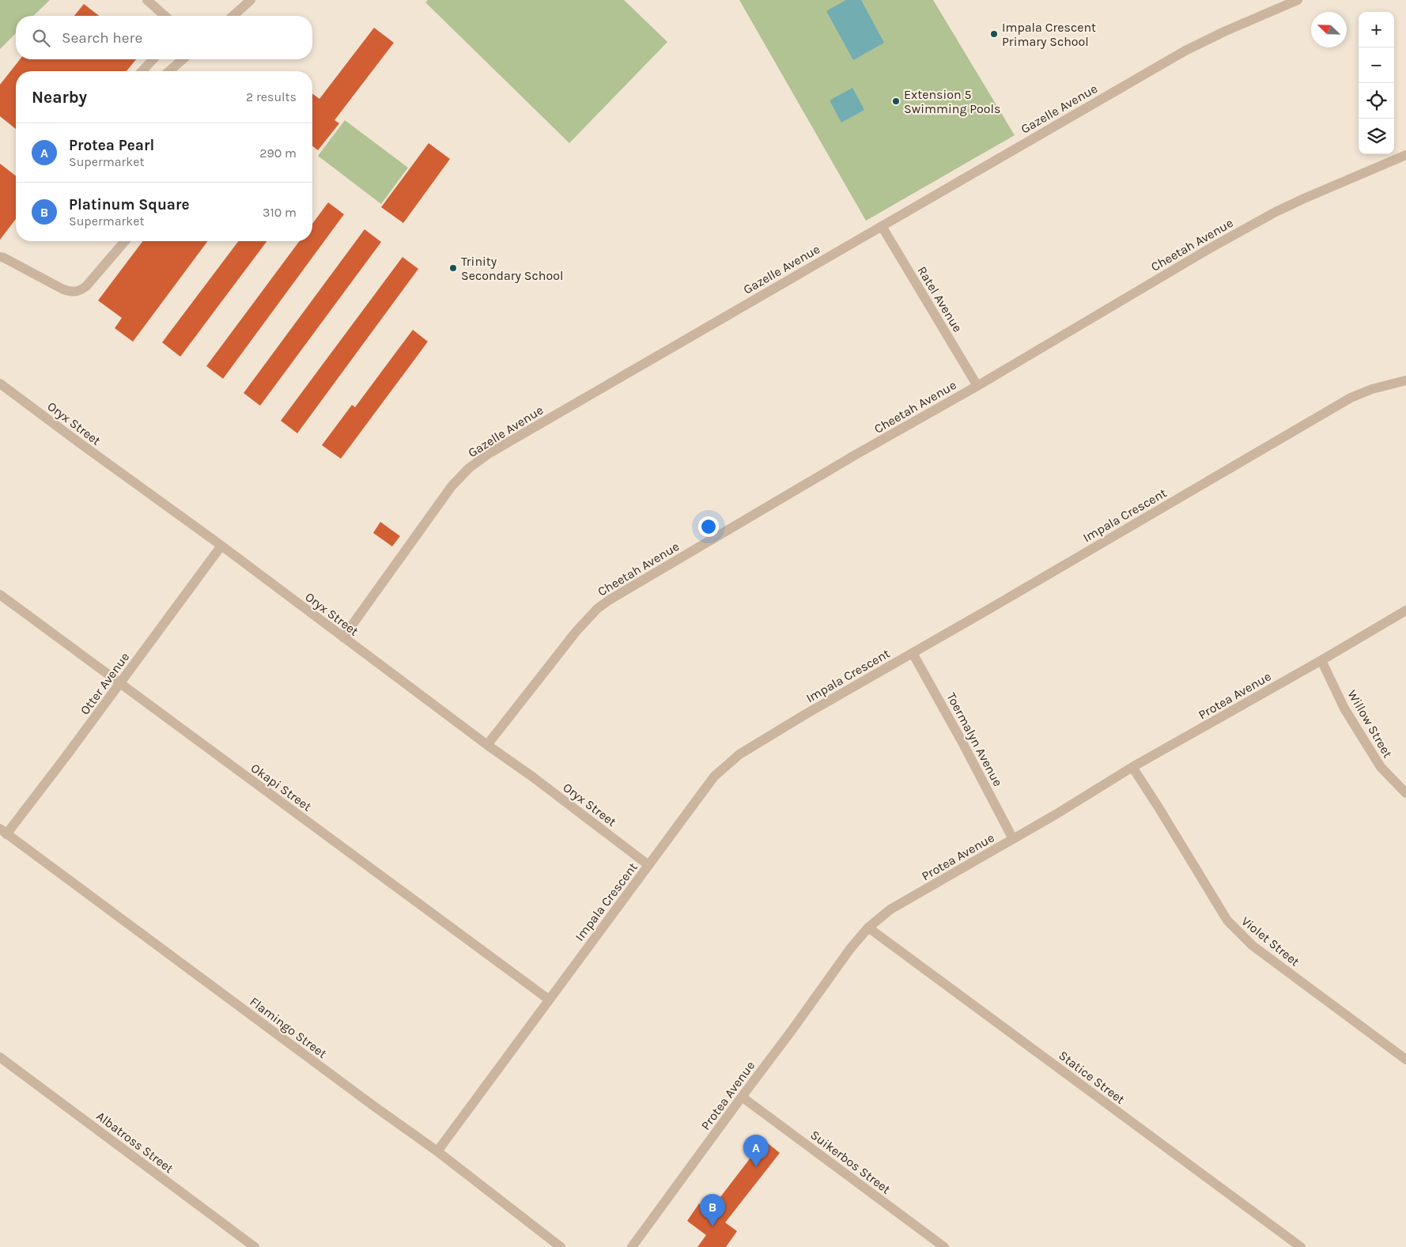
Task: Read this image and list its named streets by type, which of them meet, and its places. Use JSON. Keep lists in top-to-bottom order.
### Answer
{
  "streets": {
    "street": [
      "Gazelle Avenue",
      "Cheetah Avenue",
      "Ratel Avenue",
      "Oryx Street",
      "Impala Crescent",
      "Otter Avenue",
      "Protea Avenue",
      "Willow Street",
      "Toermalyn Avenue",
      "Okapi Street",
      "Violet Street",
      "Flamingo Street",
      "Statice Street",
      "Albatross Street",
      "Suikerbos Street"
    ]
  },
  "crossings": [
    ["Gazelle Avenue", "Ratel Avenue"],
    ["Gazelle Avenue", "Oryx Street"],
    ["Cheetah Avenue", "Ratel Avenue"],
    ["Cheetah Avenue", "Oryx Street"],
    ["Oryx Street", "Impala Crescent"],
    ["Oryx Street", "Otter Avenue"],
    ["Impala Crescent", "Toermalyn Avenue"],
    ["Impala Crescent", "Okapi Street"],
    ["Impala Crescent", "Flamingo Street"],
    ["Otter Avenue", "Okapi Street"],
    ["Otter Avenue", "Flamingo Street"],
    ["Protea Avenue", "Willow Street"],
    ["Protea Avenue", "Toermalyn Avenue"],
    ["Protea Avenue", "Violet Street"],
    ["Protea Avenue", "Statice Street"],
    ["Protea Avenue", "Suikerbos Street"]
  ],
  "places": ["Impala Crescent Primary School", "Extension 5 Swimming Pools", "Trinity Secondary School"],
  "north": "top left",
  "page": {
    "map_buttons": ["+", "−"],
    "search": "Search here",
    "heading": ["Nearby", "2 results"],
    "list": [
      {
        "mark": "A",
        "name": "Protea Pearl",
        "note": "Supermarket",
        "value": "290 m"
      },
      {
        "mark": "B",
        "name": "Platinum Square",
        "note": "Supermarket",
        "value": "310 m"
      }
    ],
    "pins": ["A", "B"]
  }
}
